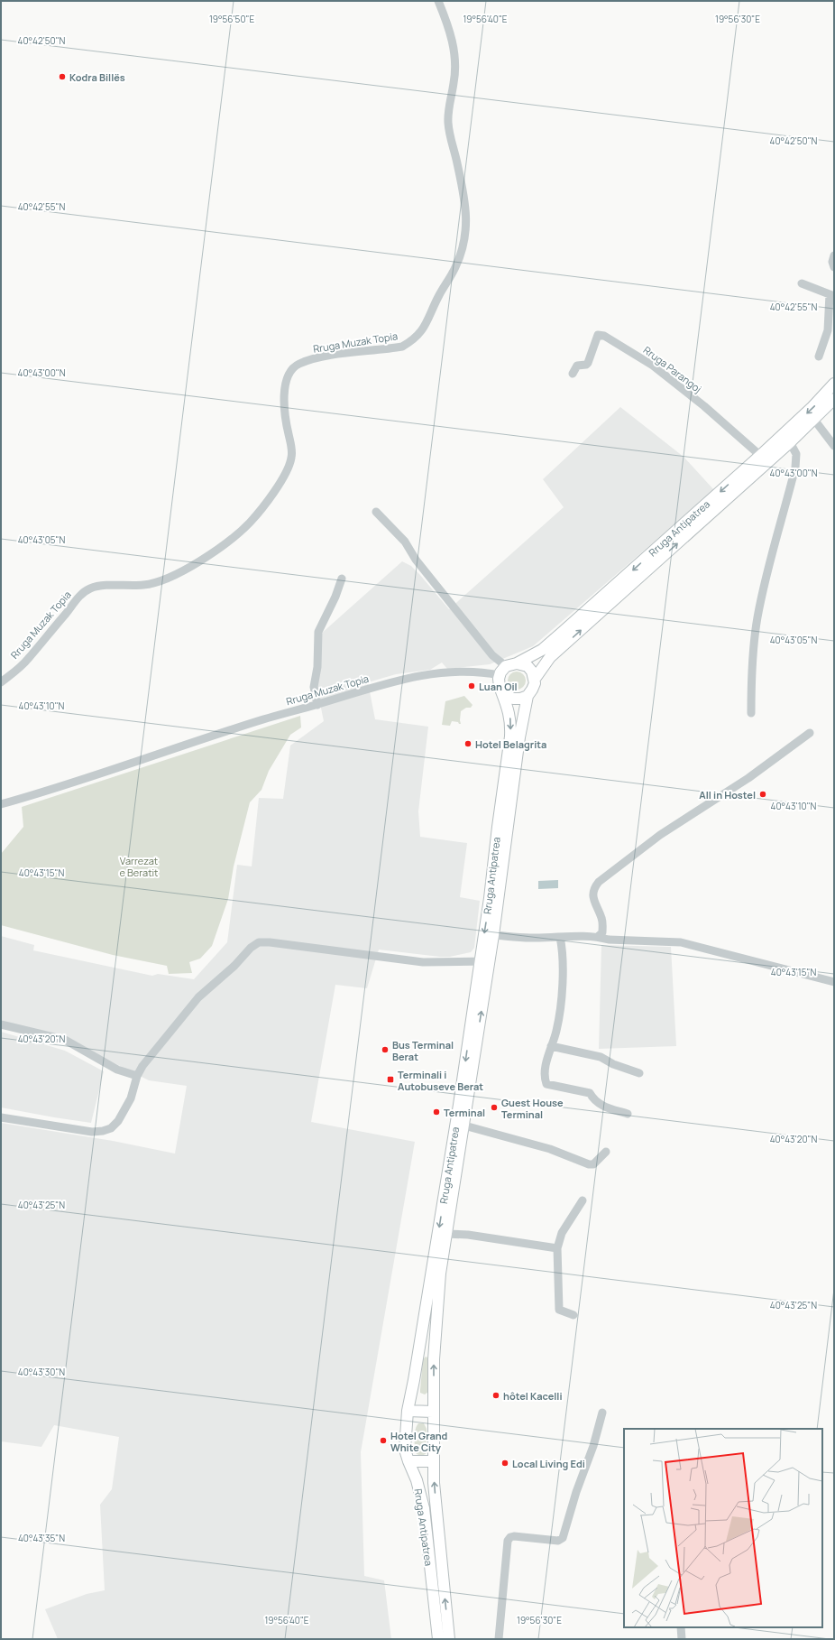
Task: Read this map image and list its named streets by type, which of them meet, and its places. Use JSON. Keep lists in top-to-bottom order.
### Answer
{
  "streets": {
    "main road": ["Rruga Antipatrea"],
    "street": ["Rruga Muzak Topia", "Rruga Parangoj"]
  },
  "crossings": [
    ["Rruga Muzak Topia", "Rruga Antipatrea"],
    ["Rruga Parangoj", "Rruga Antipatrea"]
  ],
  "parks": ["Varrezat e Beratit"],
  "places": {
    "other": [
      "Kodra Billës",
      "Luan Oil",
      "Hotel Belagrita",
      "All in Hostel",
      "Bus Terminal Berat",
      "Guest House Terminal",
      "Terminal",
      "hôtel Kacelli",
      "Hotel Grand White City",
      "Local Living Edi"
    ],
    "transit": ["Terminali i Autobuseve Berat"]
  },
  "coordinates": [
    "19°56'50\"E",
    "19°56'40\"E",
    "19°56'30\"E",
    "40°42'50\"N",
    "40°42'55\"N",
    "40°43'00\"N",
    "40°43'05\"N",
    "40°43'10\"N",
    "40°43'15\"N",
    "40°43'20\"N",
    "40°43'25\"N",
    "40°43'30\"N",
    "40°43'35\"N"
  ]
}
